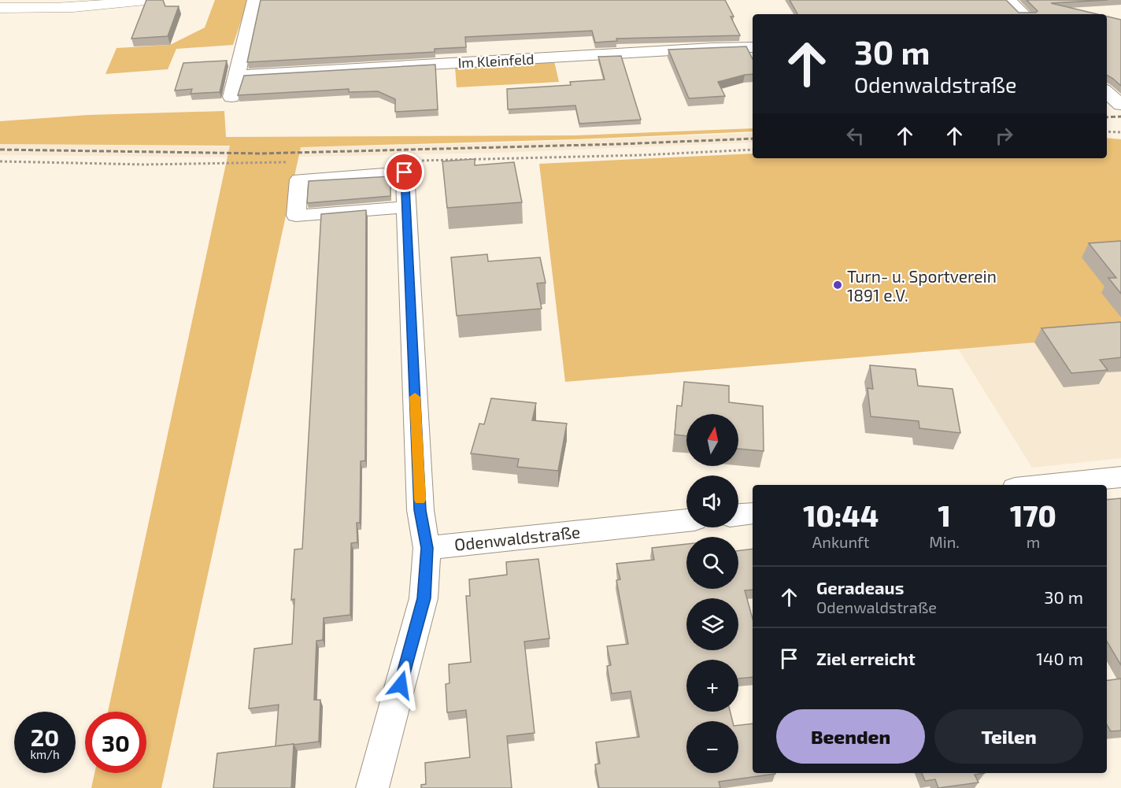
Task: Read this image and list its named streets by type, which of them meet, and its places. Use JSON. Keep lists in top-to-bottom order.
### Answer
{
  "streets": {
    "street": ["Im Kleinfeld", "Odenwaldstraße"]
  },
  "places": ["Turn- u. Sportverein 1891 e.V."],
  "north": "top",
  "page": {
    "turn": ["30 m", "Odenwaldstraße"],
    "map_buttons": ["+", "−"],
    "eta": [
      "10:44",
      "Ankunft",
      "1",
      "Min.",
      "170",
      "m"
    ],
    "list": [
      {
        "name": "Geradeaus",
        "note": "Odenwaldstraße",
        "value": "30 m"
      },
      {
        "name": "Ziel erreicht",
        "value": "140 m"
      }
    ],
    "buttons": ["Beenden", "Teilen"],
    "speed": "20 km/h",
    "limit": "30"
  }
}
